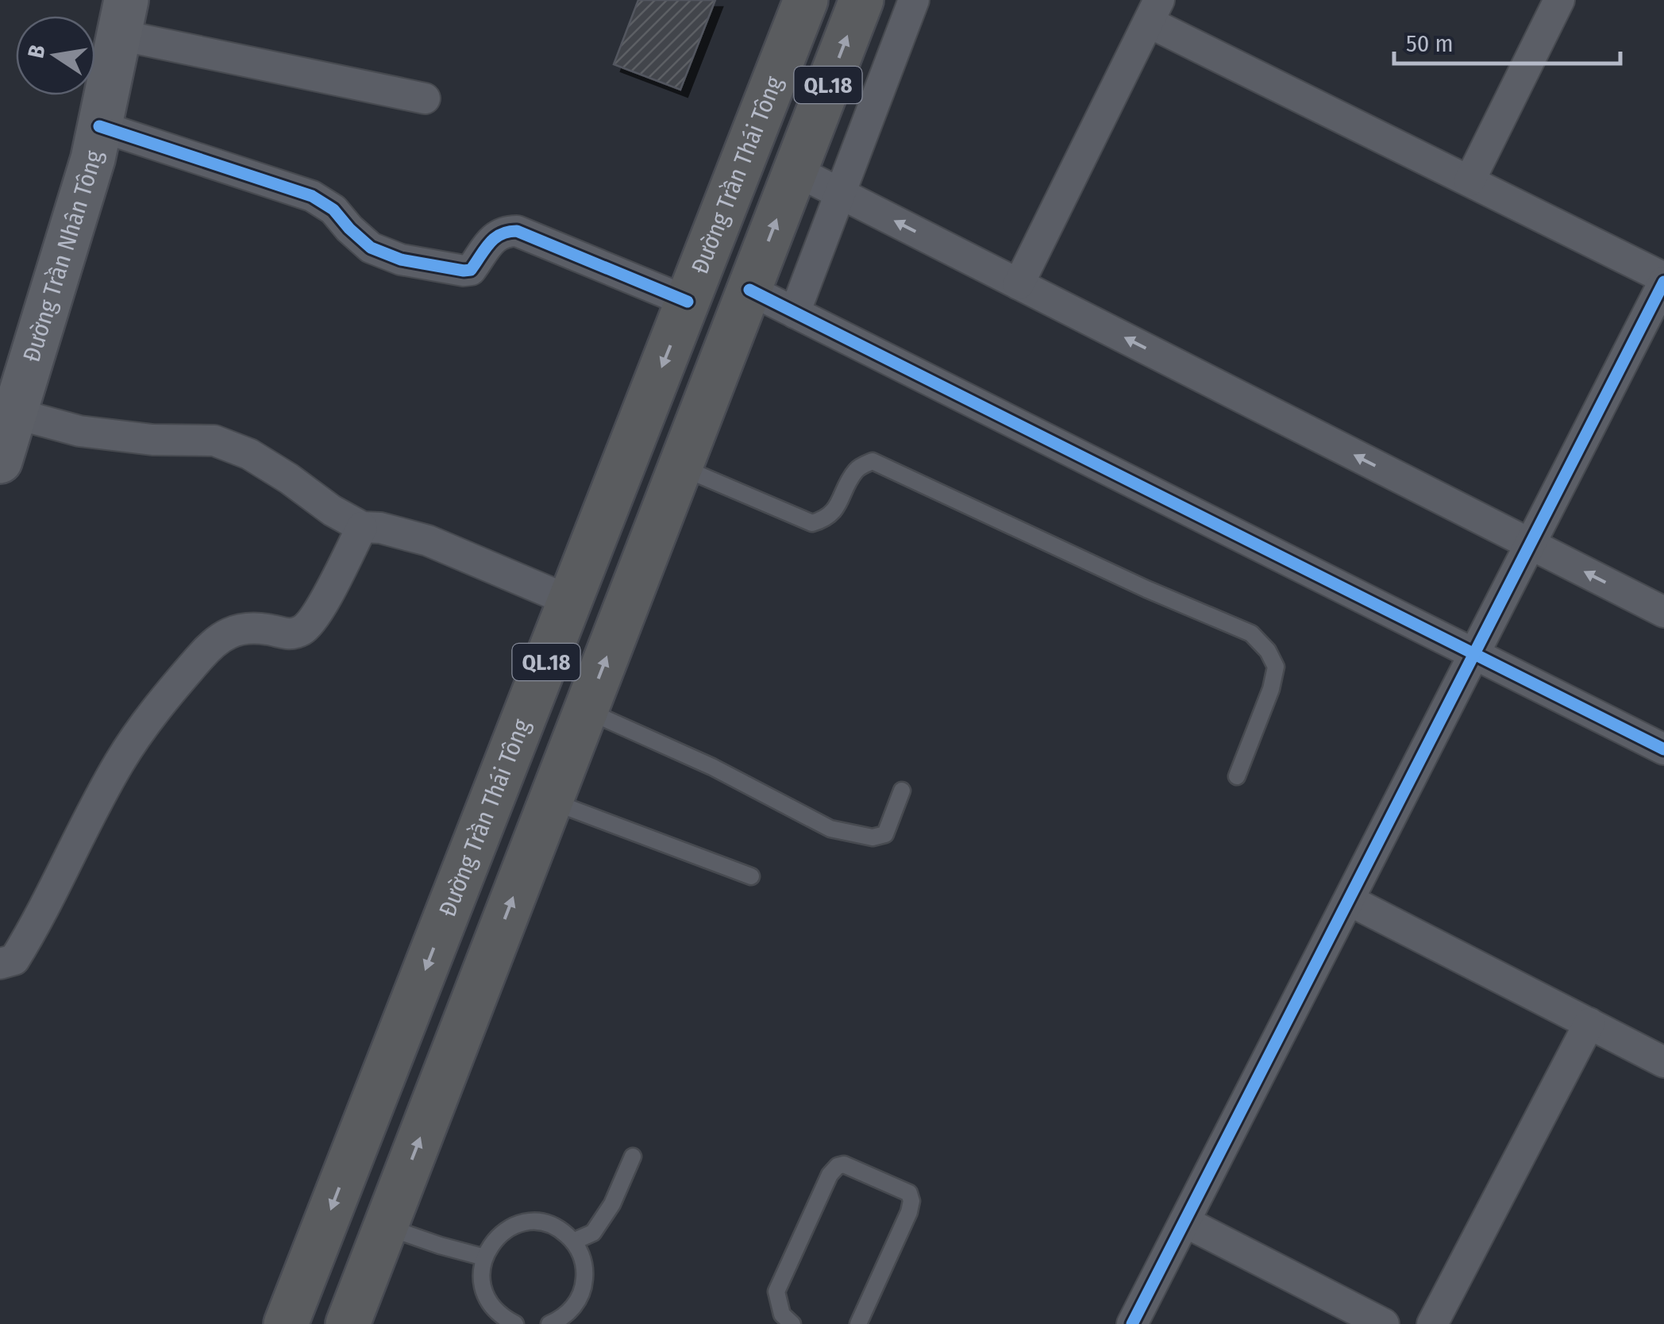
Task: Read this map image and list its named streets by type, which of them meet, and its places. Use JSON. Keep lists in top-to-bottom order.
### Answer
{
  "streets": {
    "highway": ["QL.18", "Đường Trần Thái Tông"],
    "main road": ["Đường Trần Nhân Tông"]
  },
  "scale_bar": "50 m",
  "north": "left"
}
